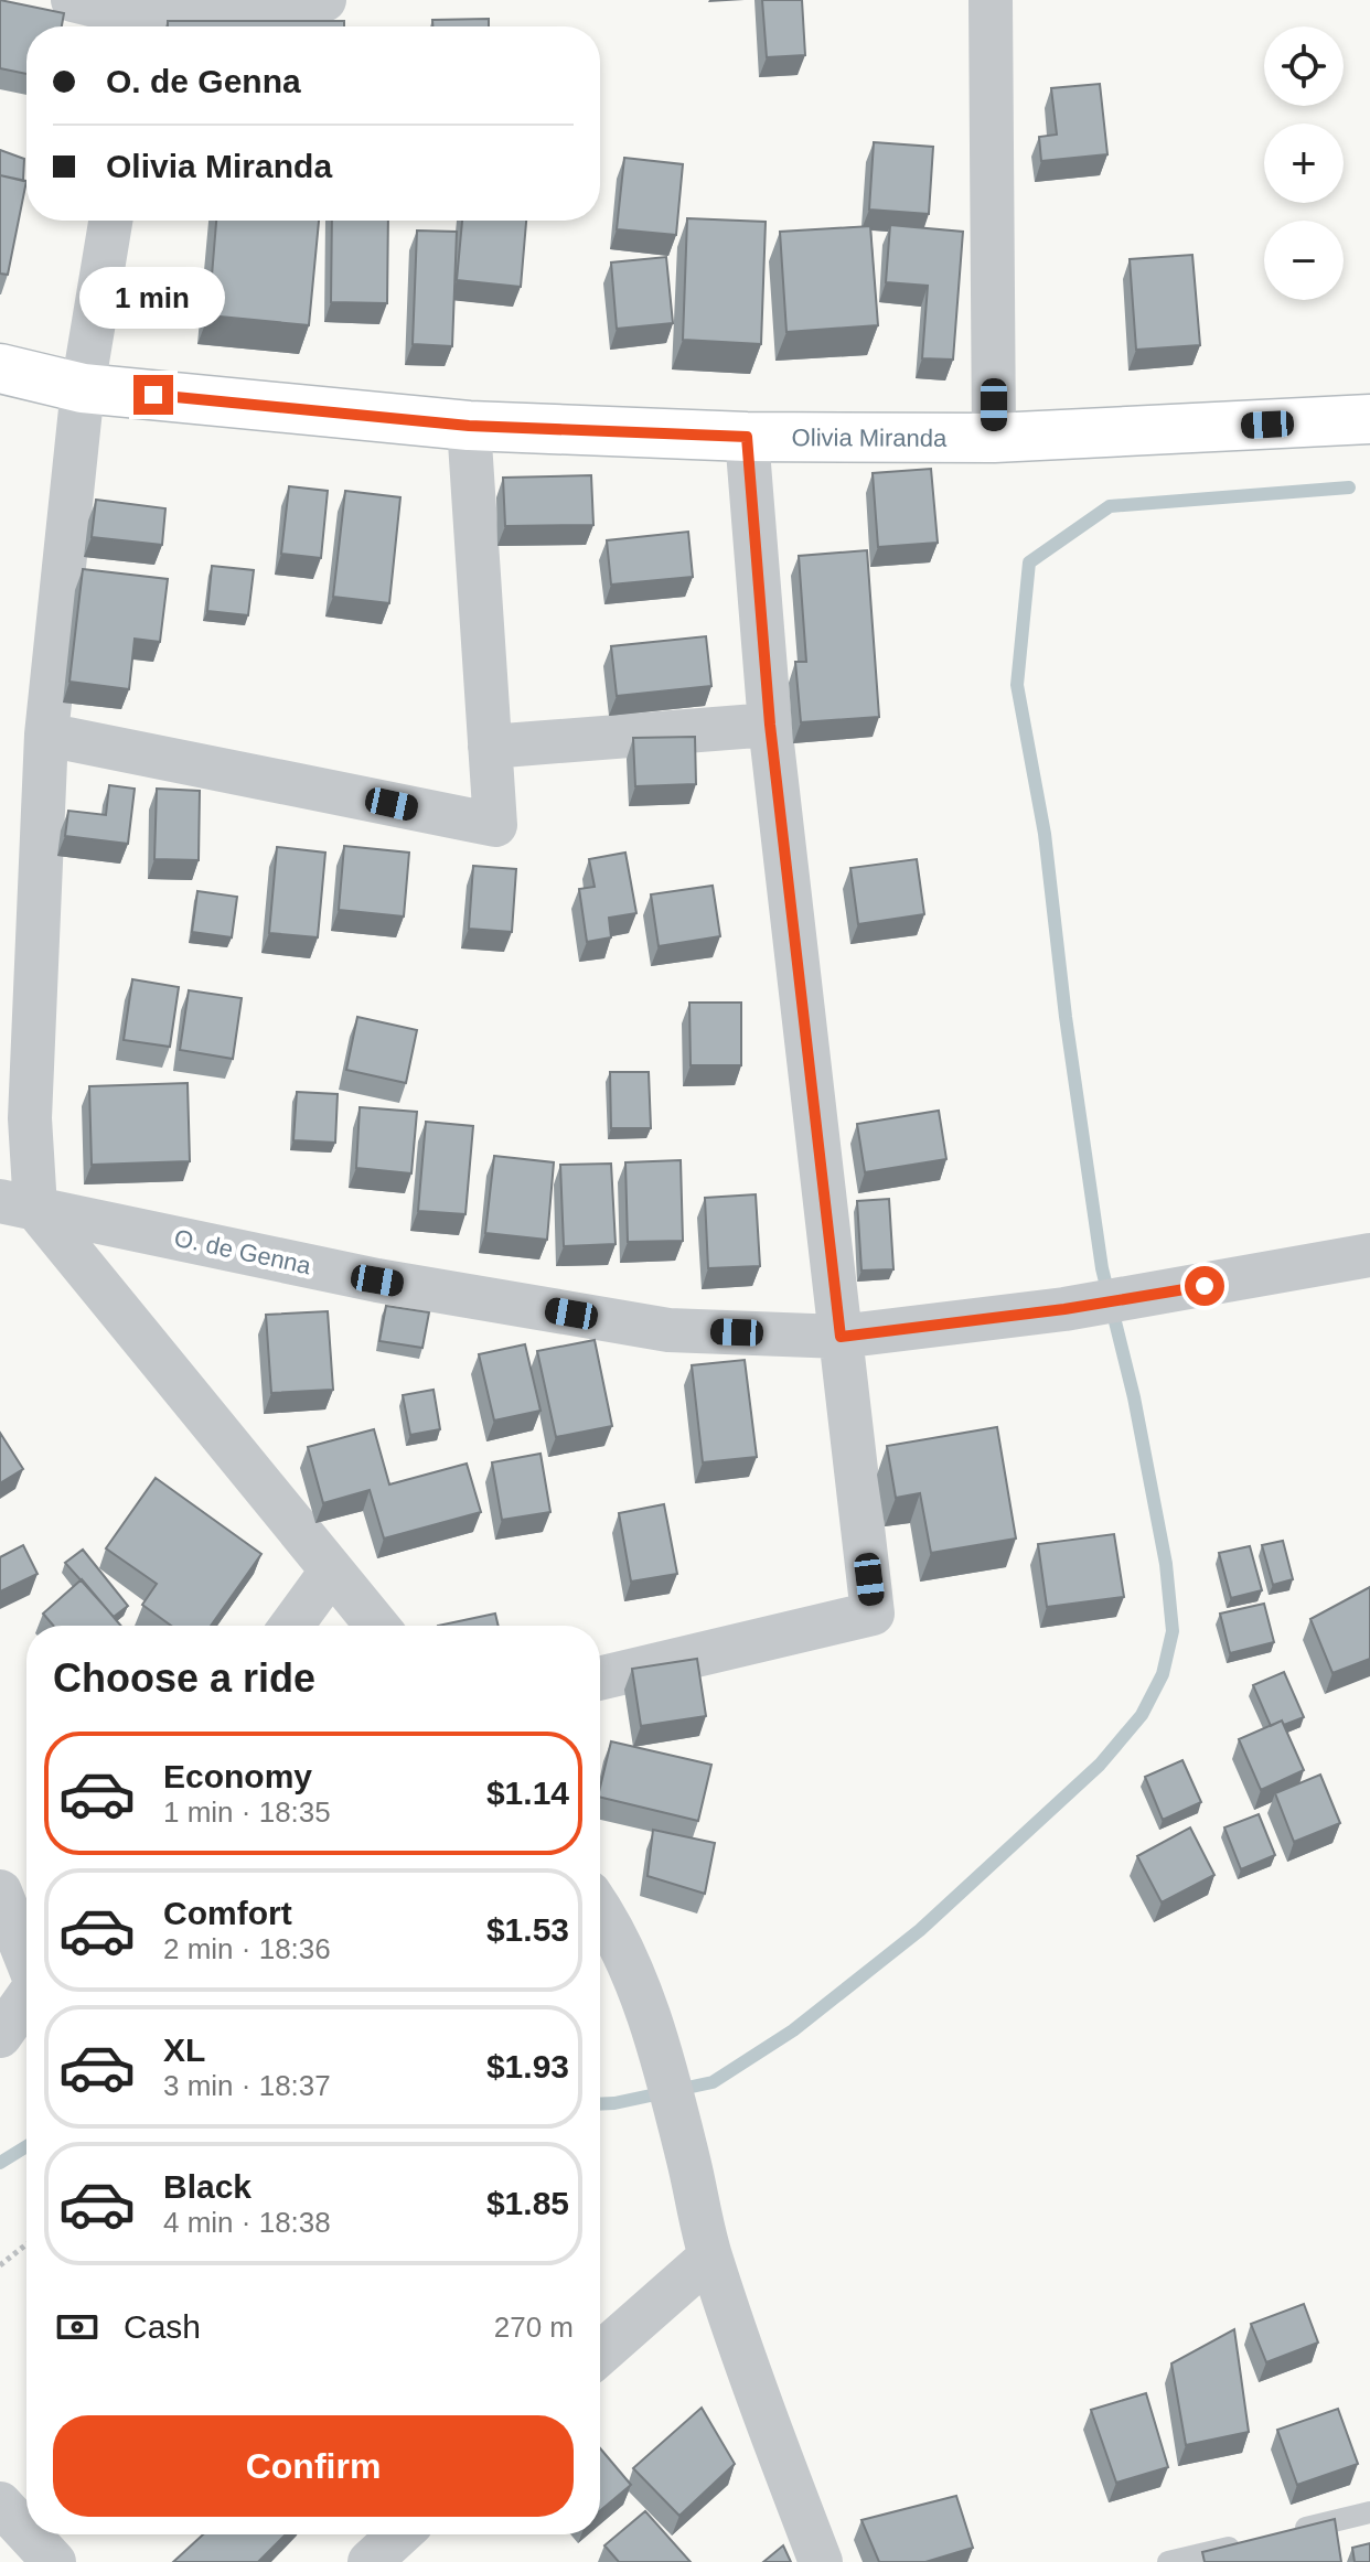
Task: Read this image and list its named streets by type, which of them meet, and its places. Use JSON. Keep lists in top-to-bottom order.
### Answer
{
  "streets": {
    "street": ["Olivia Miranda", "O. de Genna"]
  },
  "page": {
    "map_buttons": ["+", "−"],
    "banner": ["O. de Genna", "Olivia Miranda"],
    "bubble": "1 min",
    "heading": "Choose a ride",
    "list": [
      {
        "name": "Economy",
        "note": "1 min · 18:35",
        "value": "$1.14"
      },
      {
        "name": "Comfort",
        "note": "2 min · 18:36",
        "value": "$1.53"
      },
      {
        "name": "XL",
        "note": "3 min · 18:37",
        "value": "$1.93"
      },
      {
        "name": "Black",
        "note": "4 min · 18:38",
        "value": "$1.85"
      }
    ],
    "pay": ["Cash", "270 m"],
    "buttons": "Confirm"
  }
}
